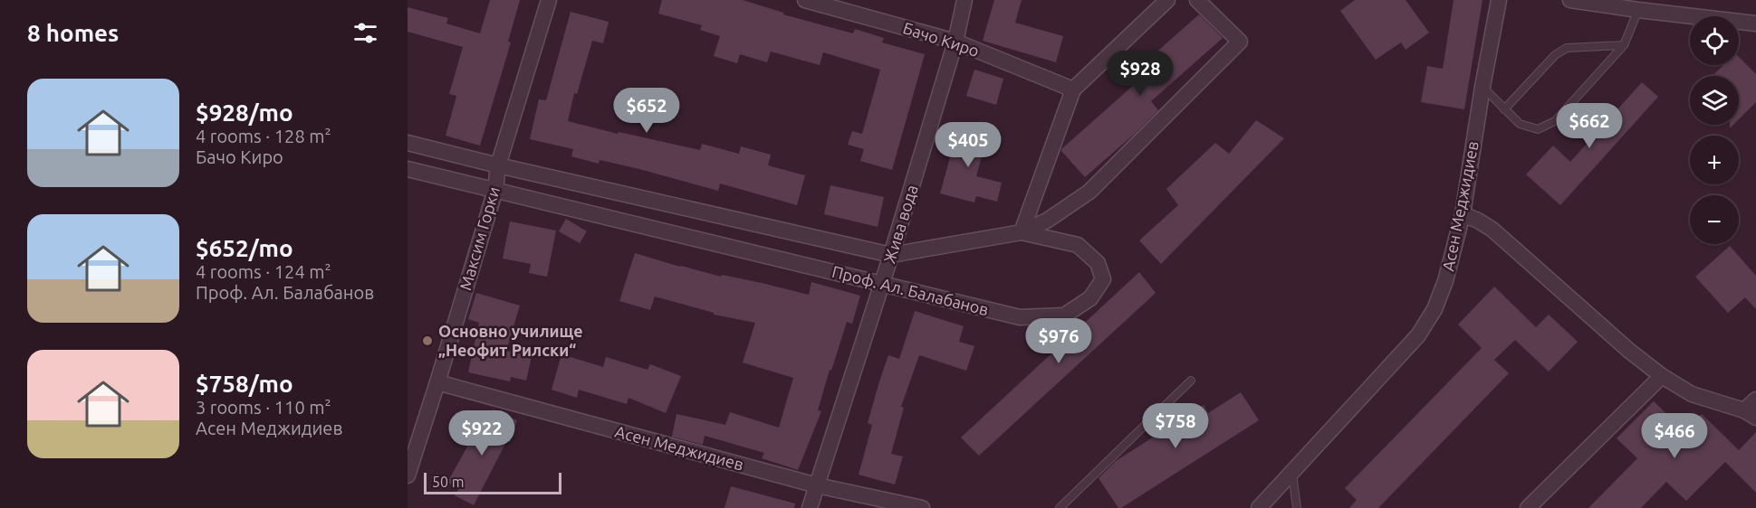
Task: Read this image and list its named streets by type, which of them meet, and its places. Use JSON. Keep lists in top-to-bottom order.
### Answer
{
  "streets": {
    "street": [
      "Бачо Киро",
      "Асен Меджидиев",
      "Жива вода",
      "Максим Горки",
      "Проф. Ал. Балабанов"
    ]
  },
  "crossings": [
    ["Бачо Киро", "Жива вода"],
    ["Асен Меджидиев", "Жива вода"],
    ["Асен Меджидиев", "Максим Горки"],
    ["Жива вода", "Проф. Ал. Балабанов"],
    ["Максим Горки", "Проф. Ал. Балабанов"]
  ],
  "places": ["Основно училище „Неофит Рилски“"],
  "scale_bar": "50 m",
  "page": {
    "heading": "8 homes",
    "map_buttons": ["+", "−"],
    "price": [
      "$928",
      "$652",
      "$662",
      "$405",
      "$976",
      "$758",
      "$922",
      "$466"
    ],
    "list": [
      {
        "name": "$928/mo",
        "note": "4 rooms · 128 m² · Бачо Киро"
      },
      {
        "name": "$652/mo",
        "note": "4 rooms · 124 m² · Проф. Ал. Балабанов"
      },
      {
        "name": "$758/mo",
        "note": "3 rooms · 110 m² · Асен Меджидиев"
      }
    ],
    "scale": "50 m"
  }
}
